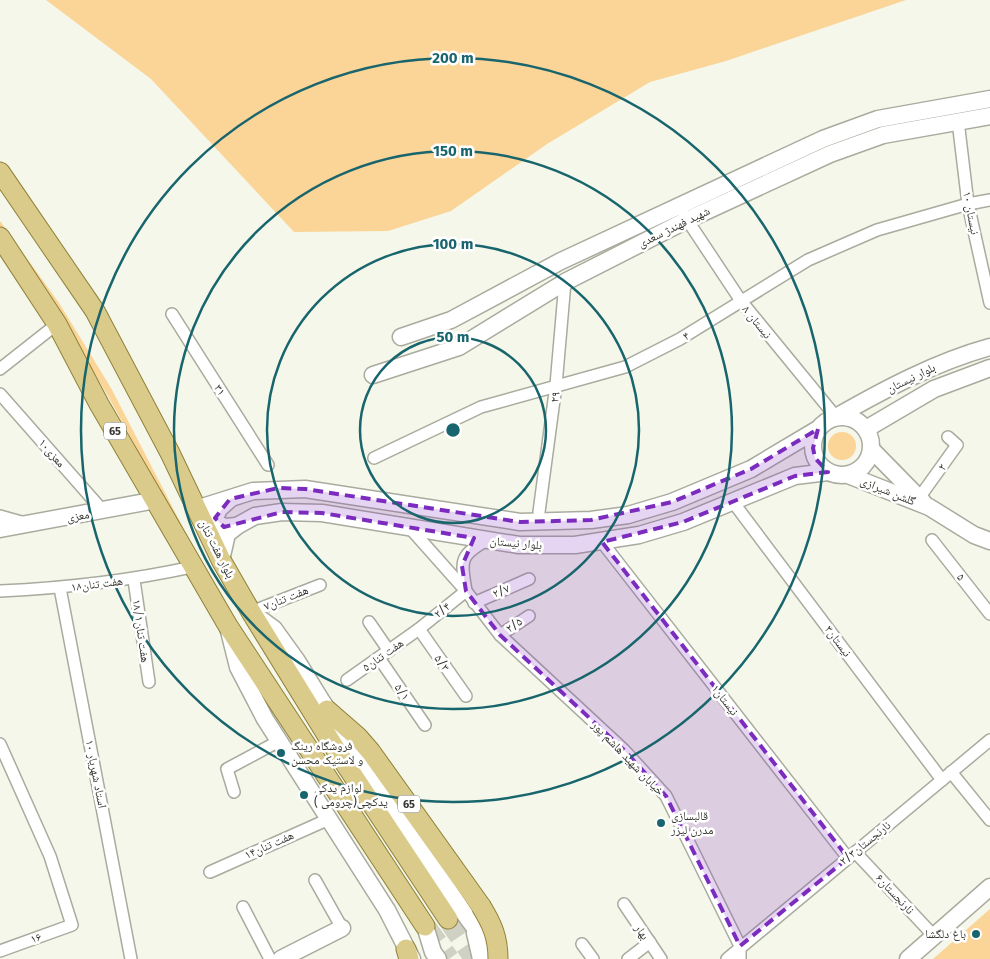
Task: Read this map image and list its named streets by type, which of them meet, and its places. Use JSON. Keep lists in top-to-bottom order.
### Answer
{
  "streets": {
    "main road": [
      "شهید فهندژ سعدی",
      "بلوار نیستان",
      "65",
      "گلشن شیرازی",
      "معزی",
      "بلوار هفت تنان"
    ],
    "street": [
      "نیستان ۱۰",
      "نیستان ۸",
      "۴",
      "۳۱",
      "۲۹",
      "۱۰معزی",
      "۲",
      "۵",
      "هفت تنان۱۸",
      "۲/۷",
      "هفت تنان۷",
      "۲/۴",
      "۲/۵",
      "۱۸/۱هفت تنان",
      "۳نیستان",
      "هفت تنان۵",
      "۵/۳",
      "۵/۱",
      "۱نیستان",
      "خیابان شهید هاشم پور",
      "استاد شهریار ۱۰",
      "۲/۳نارنجستان",
      "هفت تنان۱۴",
      "۶نارنجستان",
      "بهار",
      "۱۶"
    ]
  },
  "crossings": [
    ["نیستان ۱۰", "شهید فهندژ سعدی"],
    ["نیستان ۱۰", "۴"],
    ["شهید فهندژ سعدی", "نیستان ۸"],
    ["شهید فهندژ سعدی", "۲۹"],
    ["نیستان ۸", "۴"],
    ["نیستان ۸", "بلوار نیستان"],
    ["نیستان ۸", "گلشن شیرازی"],
    ["۴", "۲۹"],
    ["بلوار نیستان", "گلشن شیرازی"],
    ["بلوار نیستان", "بلوار هفت تنان"],
    ["بلوار نیستان", "۳نیستان"],
    ["بلوار نیستان", "۱نیستان"],
    ["بلوار نیستان", "خیابان شهید هاشم پور"],
    ["65", "معزی"],
    ["65", "بلوار هفت تنان"],
    ["65", "هفت تنان۱۸"],
    ["65", "هفت تنان۷"],
    ["65", "هفت تنان۱۴"],
    ["۱۰معزی", "معزی"],
    ["۲", "گلشن شیرازی"],
    ["بلوار هفت تنان", "هفت تنان۷"],
    ["هفت تنان۱۸", "۱۸/۱هفت تنان"],
    ["هفت تنان۱۸", "استاد شهریار ۱۰"],
    ["۲/۷", "خیابان شهید هاشم پور"],
    ["۲/۴", "هفت تنان۵"],
    ["۲/۴", "۵/۳"],
    ["۲/۴", "خیابان شهید هاشم پور"],
    ["۲/۵", "خیابان شهید هاشم پور"],
    ["۳نیستان", "۲/۳نارنجستان"],
    ["هفت تنان۵", "۵/۳"],
    ["هفت تنان۵", "۵/۱"],
    ["۱نیستان", "۲/۳نارنجستان"],
    ["۱نیستان", "۶نارنجستان"],
    ["خیابان شهید هاشم پور", "۲/۳نارنجستان"],
    ["۲/۳نارنجستان", "۶نارنجستان"]
  ],
  "places": [
    "فروشگاه رینگ و لاستیک محسن",
    "لوازم یدکی یدکچی(چرومی )",
    "قالبسازی مدرن لیزر",
    "باغ دلگشا"
  ],
  "rings": [
    "200 m",
    "150 m",
    "100 m",
    "50 m"
  ]
}
